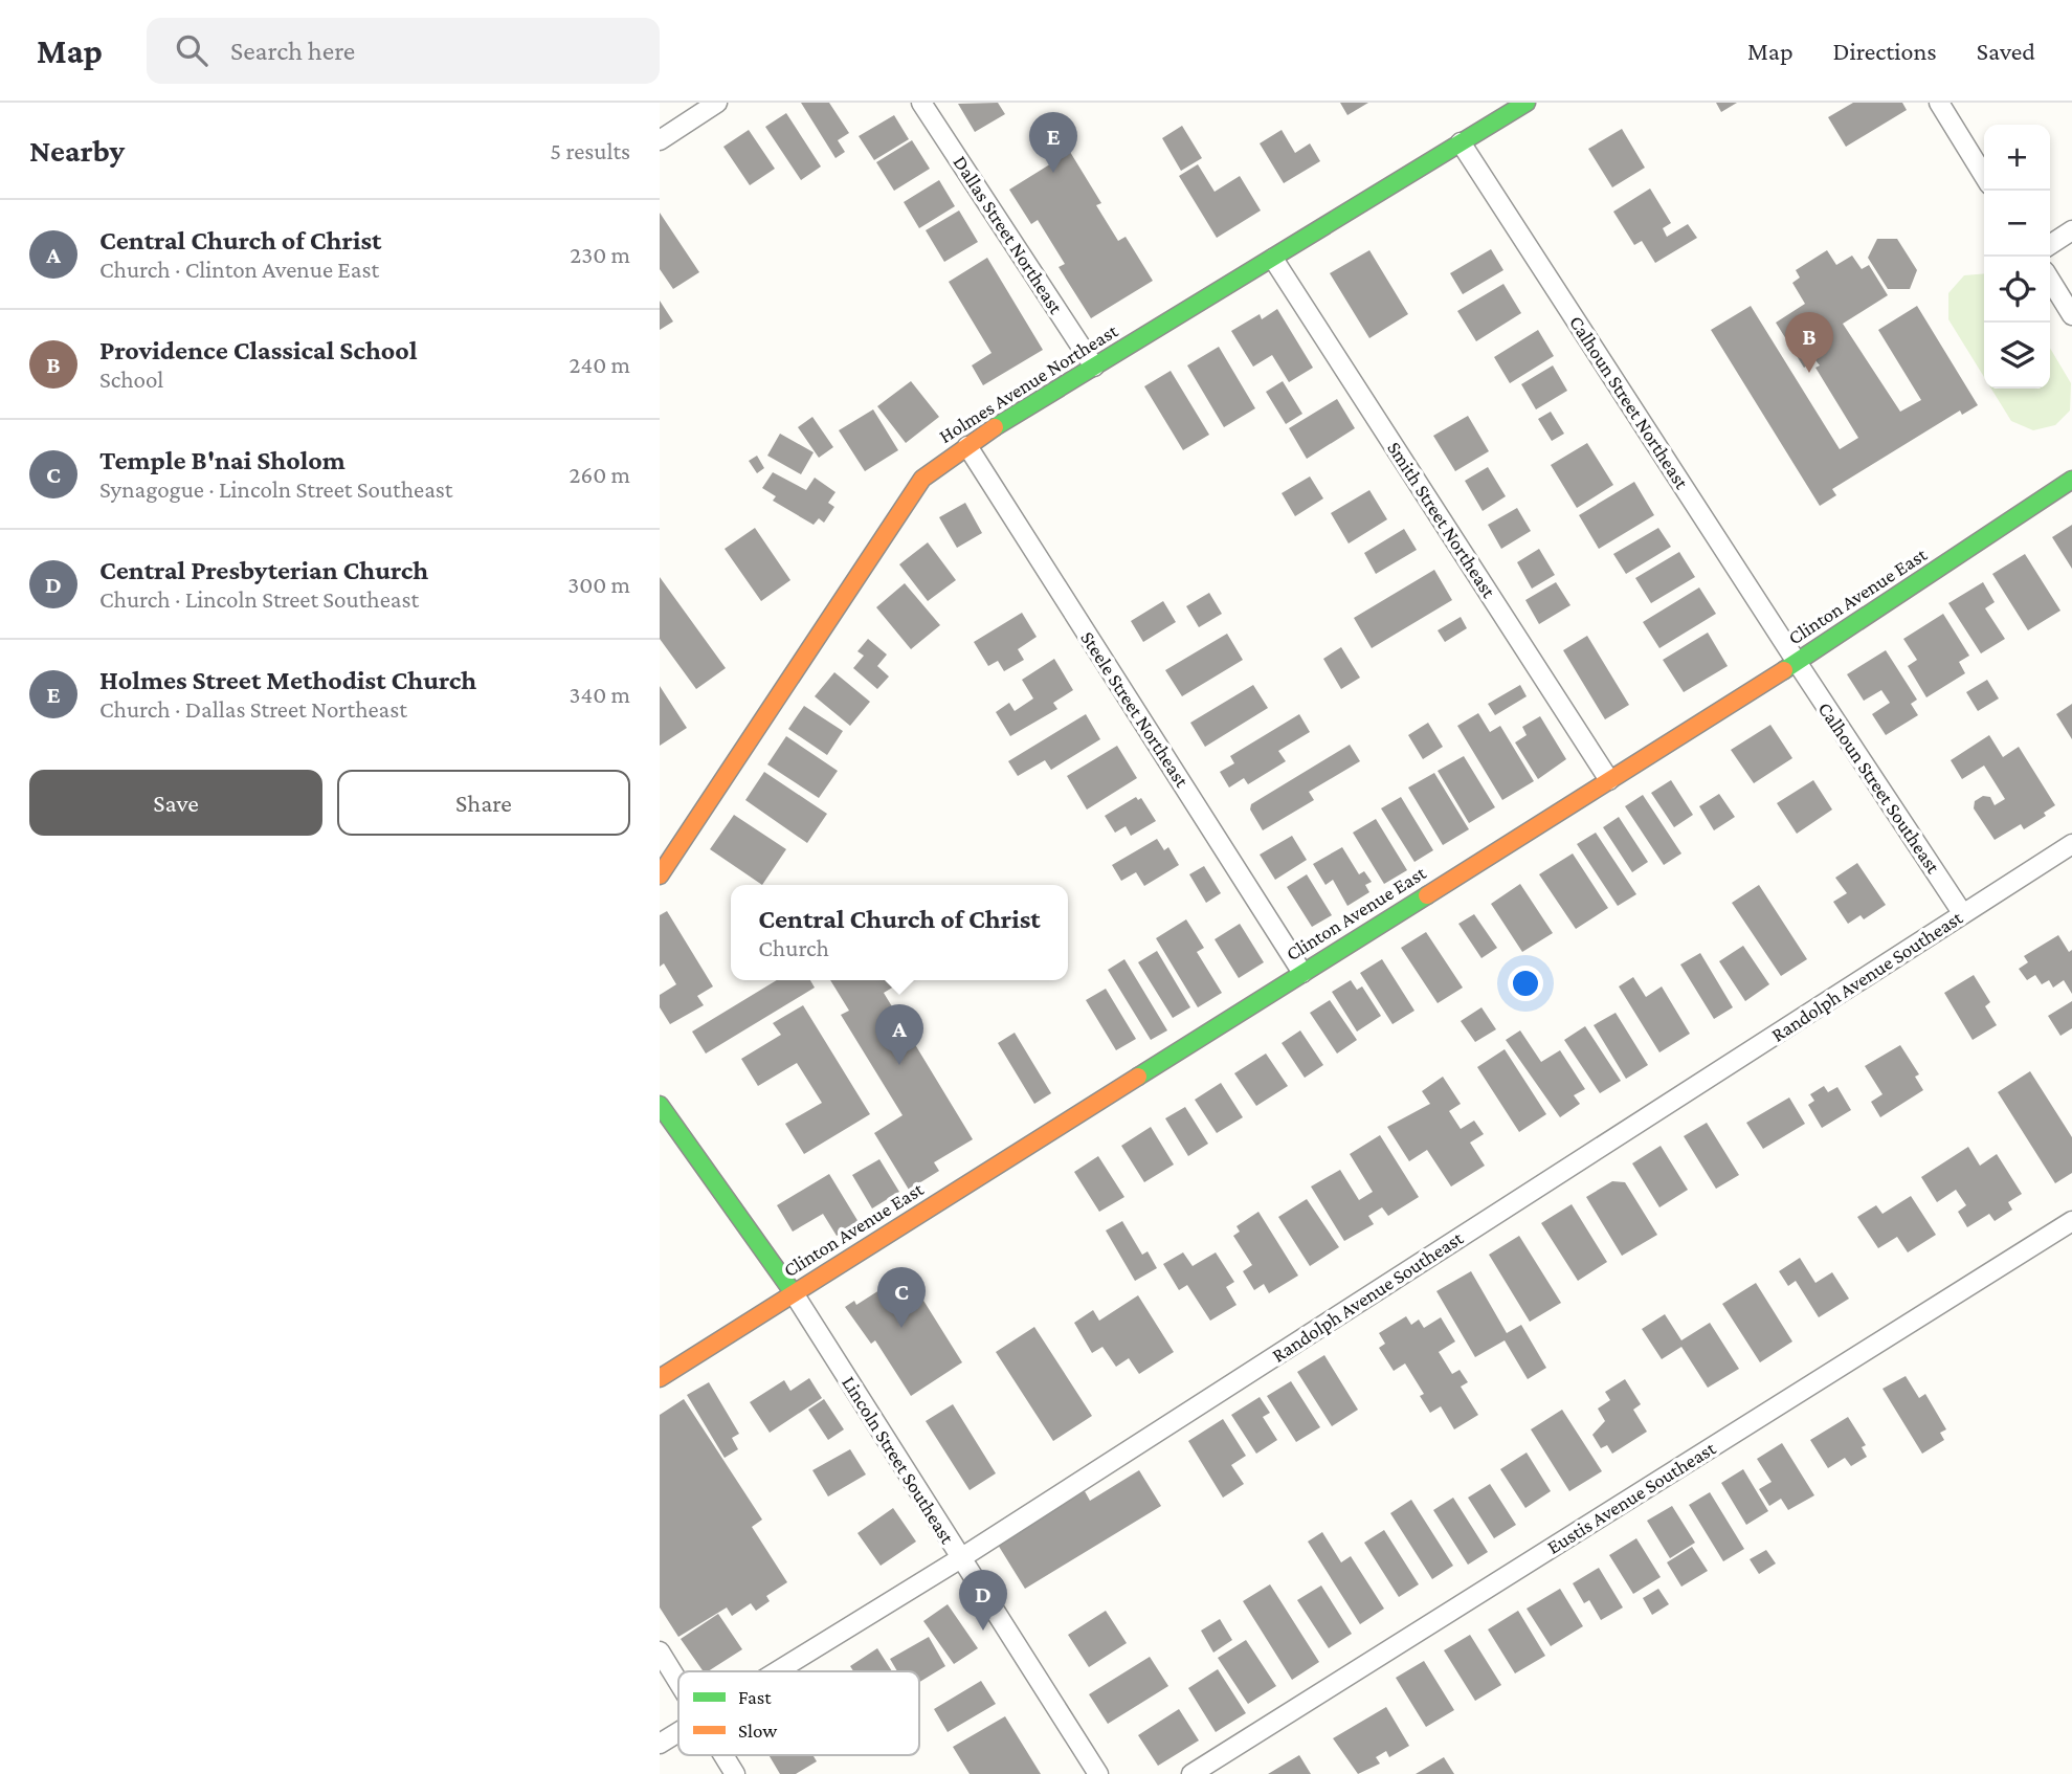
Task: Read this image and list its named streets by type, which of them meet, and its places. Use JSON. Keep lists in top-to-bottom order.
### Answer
{
  "streets": {
    "street": [
      "Dallas Street Northeast",
      "Holmes Avenue Northeast",
      "Calhoun Street Northeast",
      "Smith Street Northeast",
      "Clinton Avenue East",
      "Steele Street Northeast",
      "Calhoun Street Southeast",
      "Randolph Avenue Southeast",
      "Lincoln Street Southeast",
      "Eustis Avenue Southeast"
    ]
  },
  "crossings": [
    ["Dallas Street Northeast", "Holmes Avenue Northeast"],
    ["Holmes Avenue Northeast", "Calhoun Street Northeast"],
    ["Holmes Avenue Northeast", "Smith Street Northeast"],
    ["Holmes Avenue Northeast", "Steele Street Northeast"],
    ["Calhoun Street Northeast", "Clinton Avenue East"],
    ["Calhoun Street Northeast", "Calhoun Street Southeast"],
    ["Smith Street Northeast", "Clinton Avenue East"],
    ["Clinton Avenue East", "Steele Street Northeast"],
    ["Clinton Avenue East", "Calhoun Street Southeast"],
    ["Clinton Avenue East", "Lincoln Street Southeast"],
    ["Calhoun Street Southeast", "Randolph Avenue Southeast"],
    ["Randolph Avenue Southeast", "Lincoln Street Southeast"]
  ],
  "legend": ["Fast", "Slow"],
  "page": {
    "header": "Map",
    "search": "Search here",
    "nav": ["Map", "Directions", "Saved"],
    "heading": ["Nearby", "5 results"],
    "pins": [
      "E",
      "B",
      "A",
      "C",
      "D"
    ],
    "map_buttons": ["+", "−"],
    "list": [
      {
        "mark": "A",
        "name": "Central Church of Christ",
        "note": "Church · Clinton Avenue East",
        "value": "230 m"
      },
      {
        "mark": "B",
        "name": "Providence Classical School",
        "note": "School",
        "value": "240 m"
      },
      {
        "mark": "C",
        "name": "Temple B'nai Sholom",
        "note": "Synagogue · Lincoln Street Southeast",
        "value": "260 m"
      },
      {
        "mark": "D",
        "name": "Central Presbyterian Church",
        "note": "Church · Lincoln Street Southeast",
        "value": "300 m"
      },
      {
        "mark": "E",
        "name": "Holmes Street Methodist Church",
        "note": "Church · Dallas Street Northeast",
        "value": "340 m"
      }
    ],
    "buttons": ["Save", "Share"],
    "popup": ["Central Church of Christ", "Church"]
  }
}
